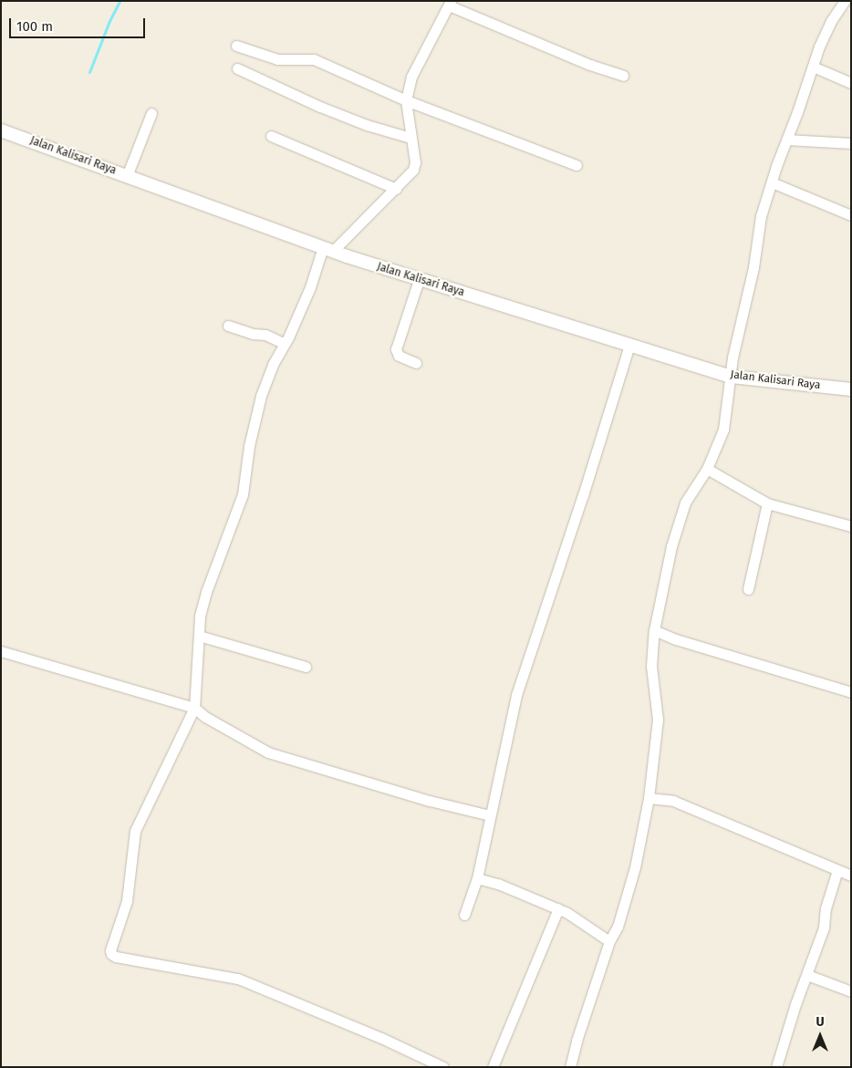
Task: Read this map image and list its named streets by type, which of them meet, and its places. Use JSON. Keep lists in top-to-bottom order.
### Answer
{
  "streets": {
    "street": ["Jalan Kalisari Raya"]
  },
  "scale_bar": "100 m",
  "north": "top"
}
